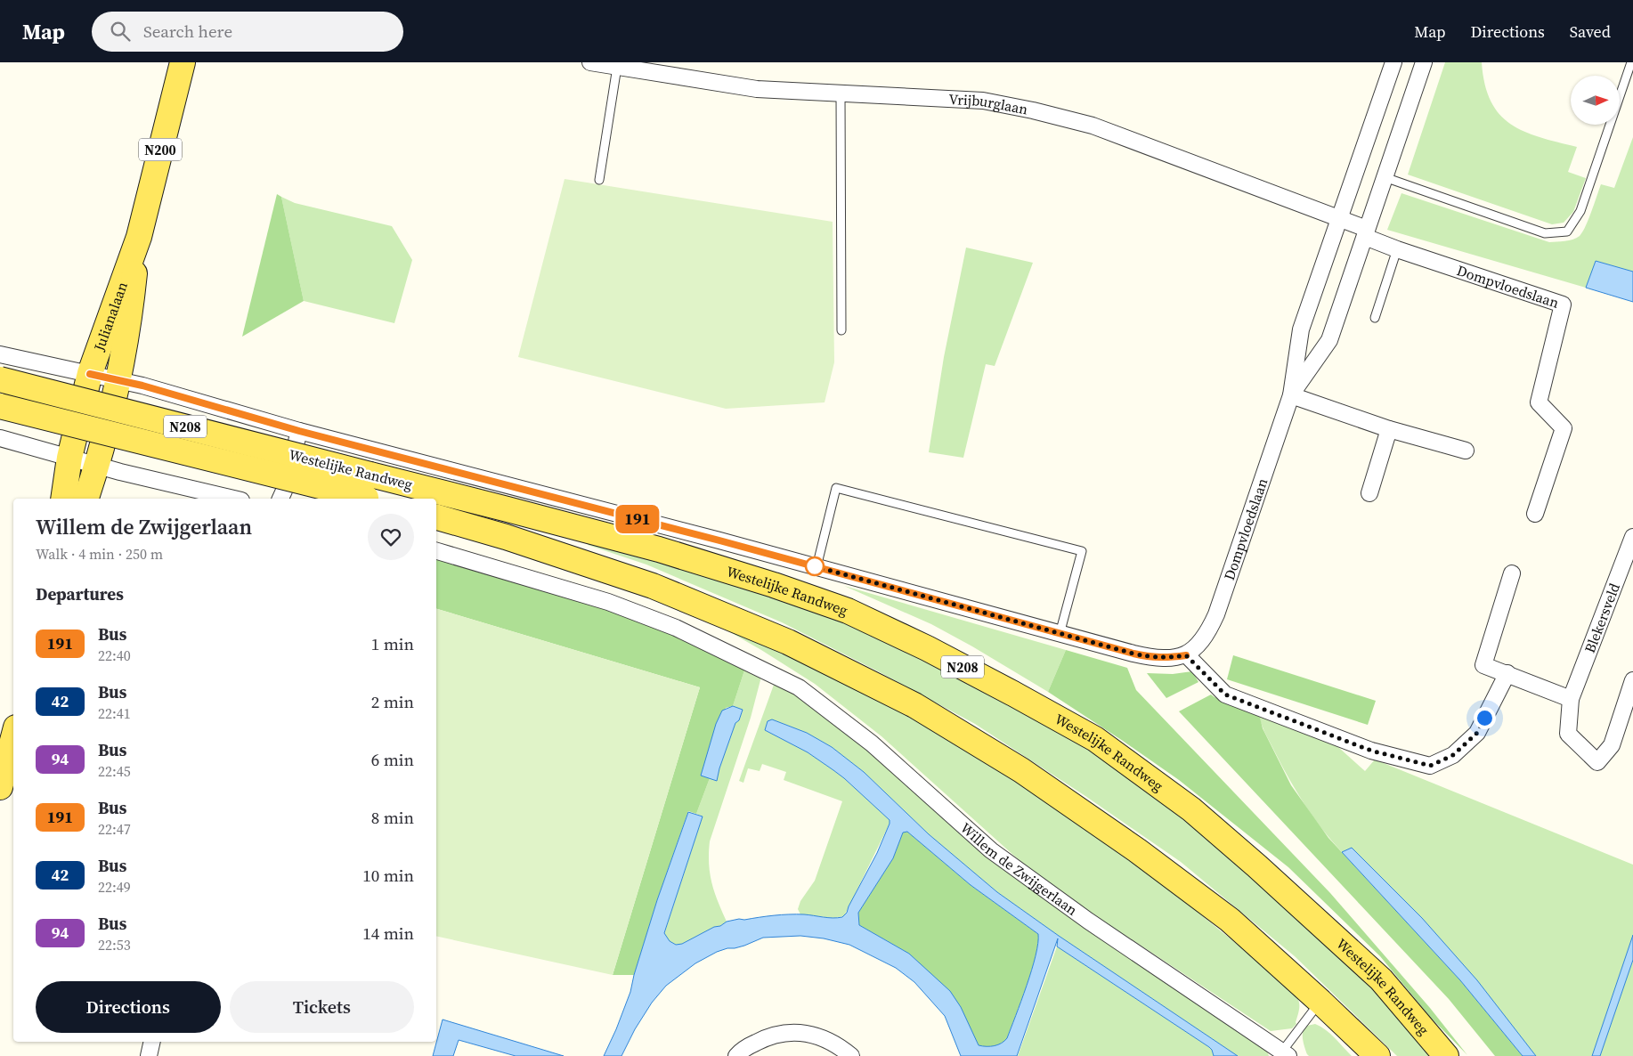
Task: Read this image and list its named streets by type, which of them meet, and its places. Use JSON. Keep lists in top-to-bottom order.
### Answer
{
  "streets": {
    "main road": [
      "N200",
      "Julianalaan",
      "N208",
      "Westelijke Randweg"
    ],
    "street": [
      "Vrijburglaan",
      "Dompvloedslaan",
      "Blekersveld",
      "Willem de Zwijgerlaan"
    ]
  },
  "crossings": [
    ["Vrijburglaan", "Dompvloedslaan"]
  ],
  "lines": ["bus line 191"],
  "north": "right",
  "page": {
    "header": "Map",
    "search": "Search here",
    "nav": ["Map", "Directions", "Saved"],
    "on_map": "191",
    "heading": [
      ["Willem de Zwijgerlaan", "Walk · 4 min · 250 m"],
      "Departures"
    ],
    "list": [
      {
        "mark": "191",
        "name": "Bus",
        "note": "22:40",
        "value": "1 min"
      },
      {
        "mark": "42",
        "name": "Bus",
        "note": "22:41",
        "value": "2 min"
      },
      {
        "mark": "94",
        "name": "Bus",
        "note": "22:45",
        "value": "6 min"
      },
      {
        "mark": "191",
        "name": "Bus",
        "note": "22:47",
        "value": "8 min"
      },
      {
        "mark": "42",
        "name": "Bus",
        "note": "22:49",
        "value": "10 min"
      },
      {
        "mark": "94",
        "name": "Bus",
        "note": "22:53",
        "value": "14 min"
      }
    ],
    "buttons": ["Directions", "Tickets"]
  }
}
